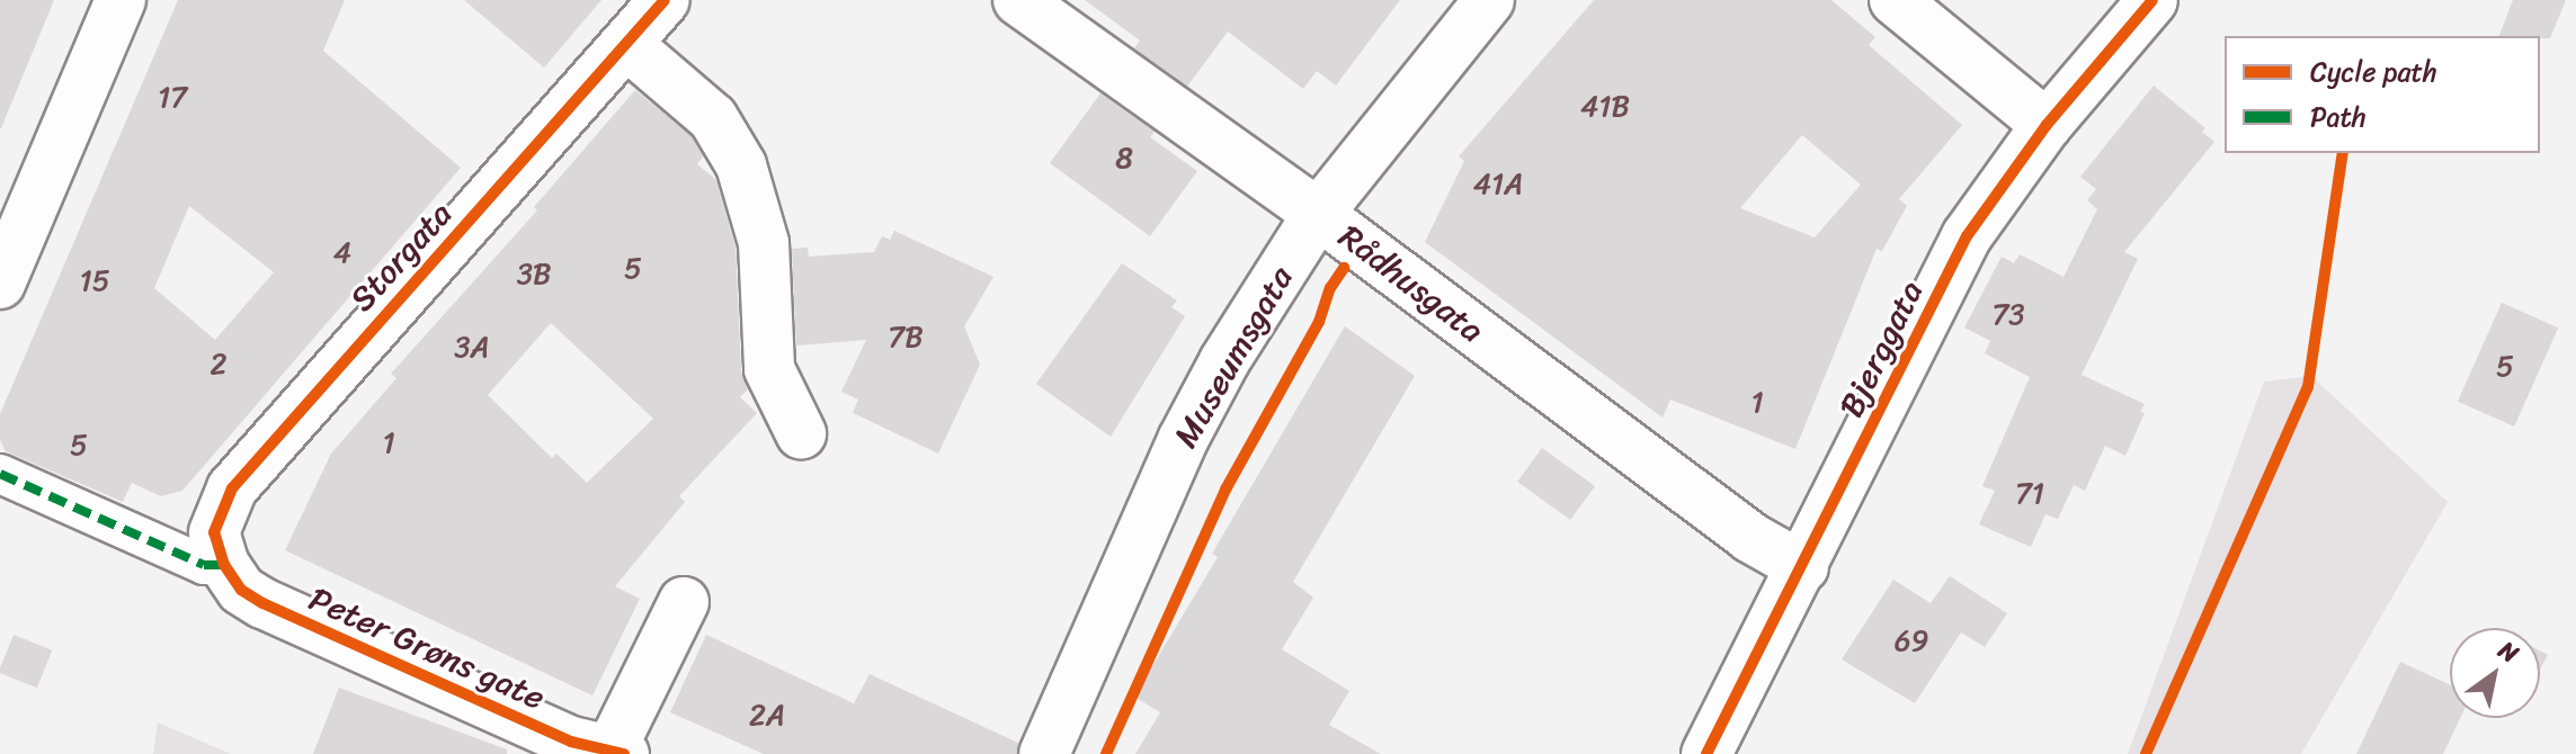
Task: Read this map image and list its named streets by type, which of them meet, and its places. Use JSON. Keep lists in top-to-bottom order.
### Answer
{
  "streets": {
    "street": [
      "Storgata",
      "Rådhusgata",
      "Bjerggata",
      "Museumsgata",
      "Peter Grøns gate"
    ]
  },
  "crossings": [
    ["Storgata", "Peter Grøns gate"],
    ["Rådhusgata", "Bjerggata"],
    ["Rådhusgata", "Museumsgata"]
  ],
  "house_numbers": [
    "17",
    "41B",
    "8",
    "41A",
    "4",
    "5",
    "3B",
    "15",
    "73",
    "7B",
    "3A",
    "2",
    "5",
    "1",
    "1",
    "5",
    "71",
    "69",
    "2A"
  ],
  "legend": ["Cycle path", "Path"],
  "north": "top right"
}
